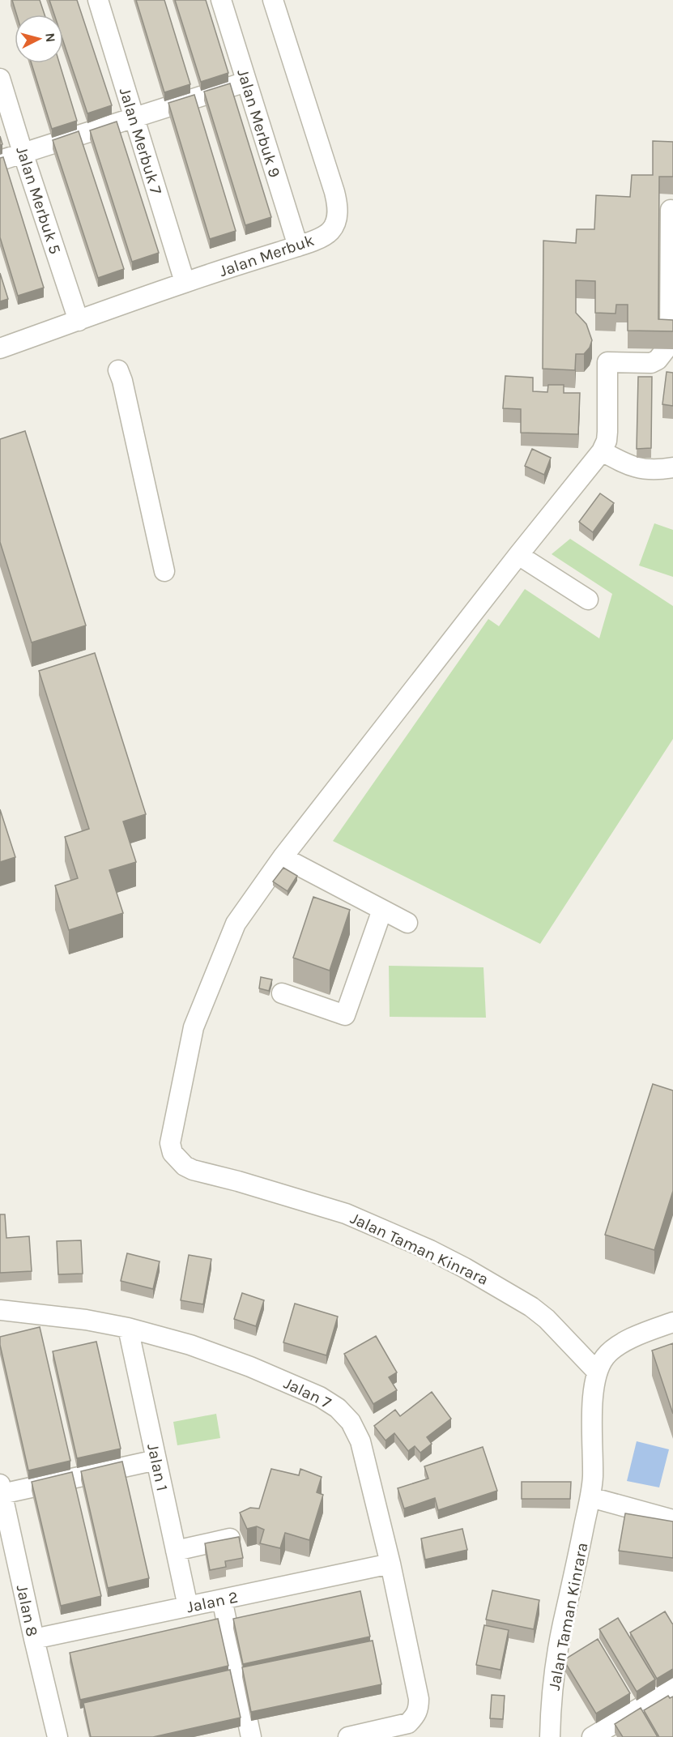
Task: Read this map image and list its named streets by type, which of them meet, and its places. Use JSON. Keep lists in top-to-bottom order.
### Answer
{
  "streets": {
    "street": [
      "Jalan Merbuk 9",
      "Jalan Merbuk 7",
      "Jalan Merbuk 5",
      "Jalan Merbuk",
      "Jalan Taman Kinrara",
      "Jalan 7",
      "Jalan 1",
      "Jalan 2",
      "Jalan 8"
    ]
  },
  "crossings": [
    ["Jalan Merbuk 9", "Jalan Merbuk"],
    ["Jalan Merbuk 7", "Jalan Merbuk"],
    ["Jalan Merbuk 5", "Jalan Merbuk"],
    ["Jalan 7", "Jalan 1"],
    ["Jalan 7", "Jalan 2"],
    ["Jalan 1", "Jalan 2"],
    ["Jalan 2", "Jalan 8"]
  ],
  "north": "right"
}
